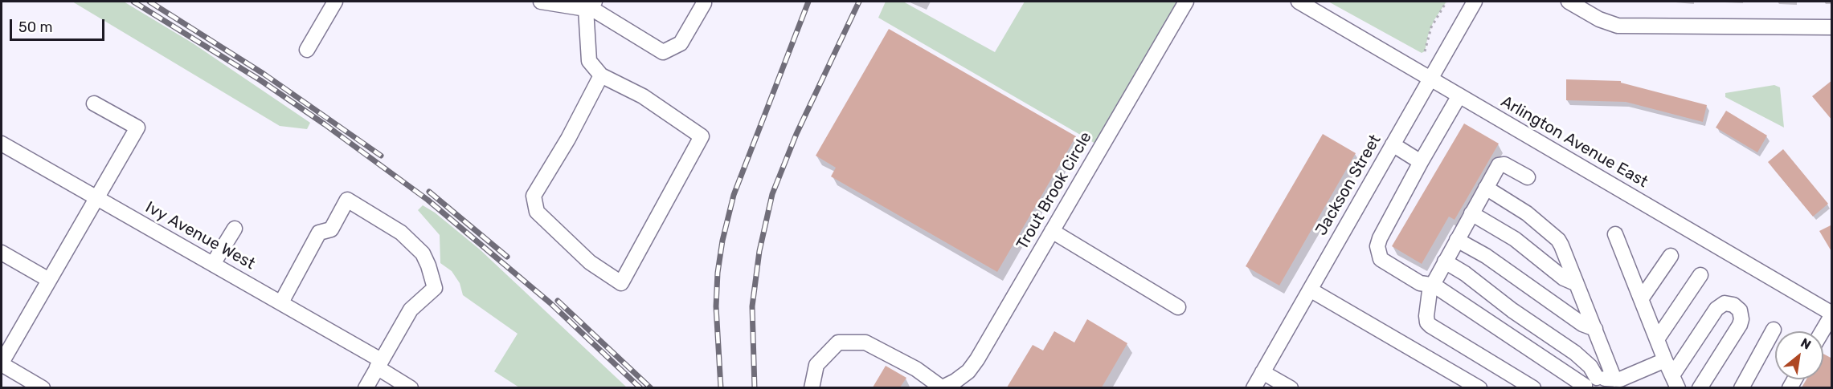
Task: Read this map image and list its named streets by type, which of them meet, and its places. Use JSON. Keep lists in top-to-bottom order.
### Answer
{
  "streets": {
    "street": [
      "Arlington Avenue East",
      "Jackson Street",
      "Trout Brook Circle",
      "Ivy Avenue West"
    ]
  },
  "crossings": [
    ["Arlington Avenue East", "Jackson Street"]
  ],
  "scale_bar": "50 m",
  "north": "top right"
}
